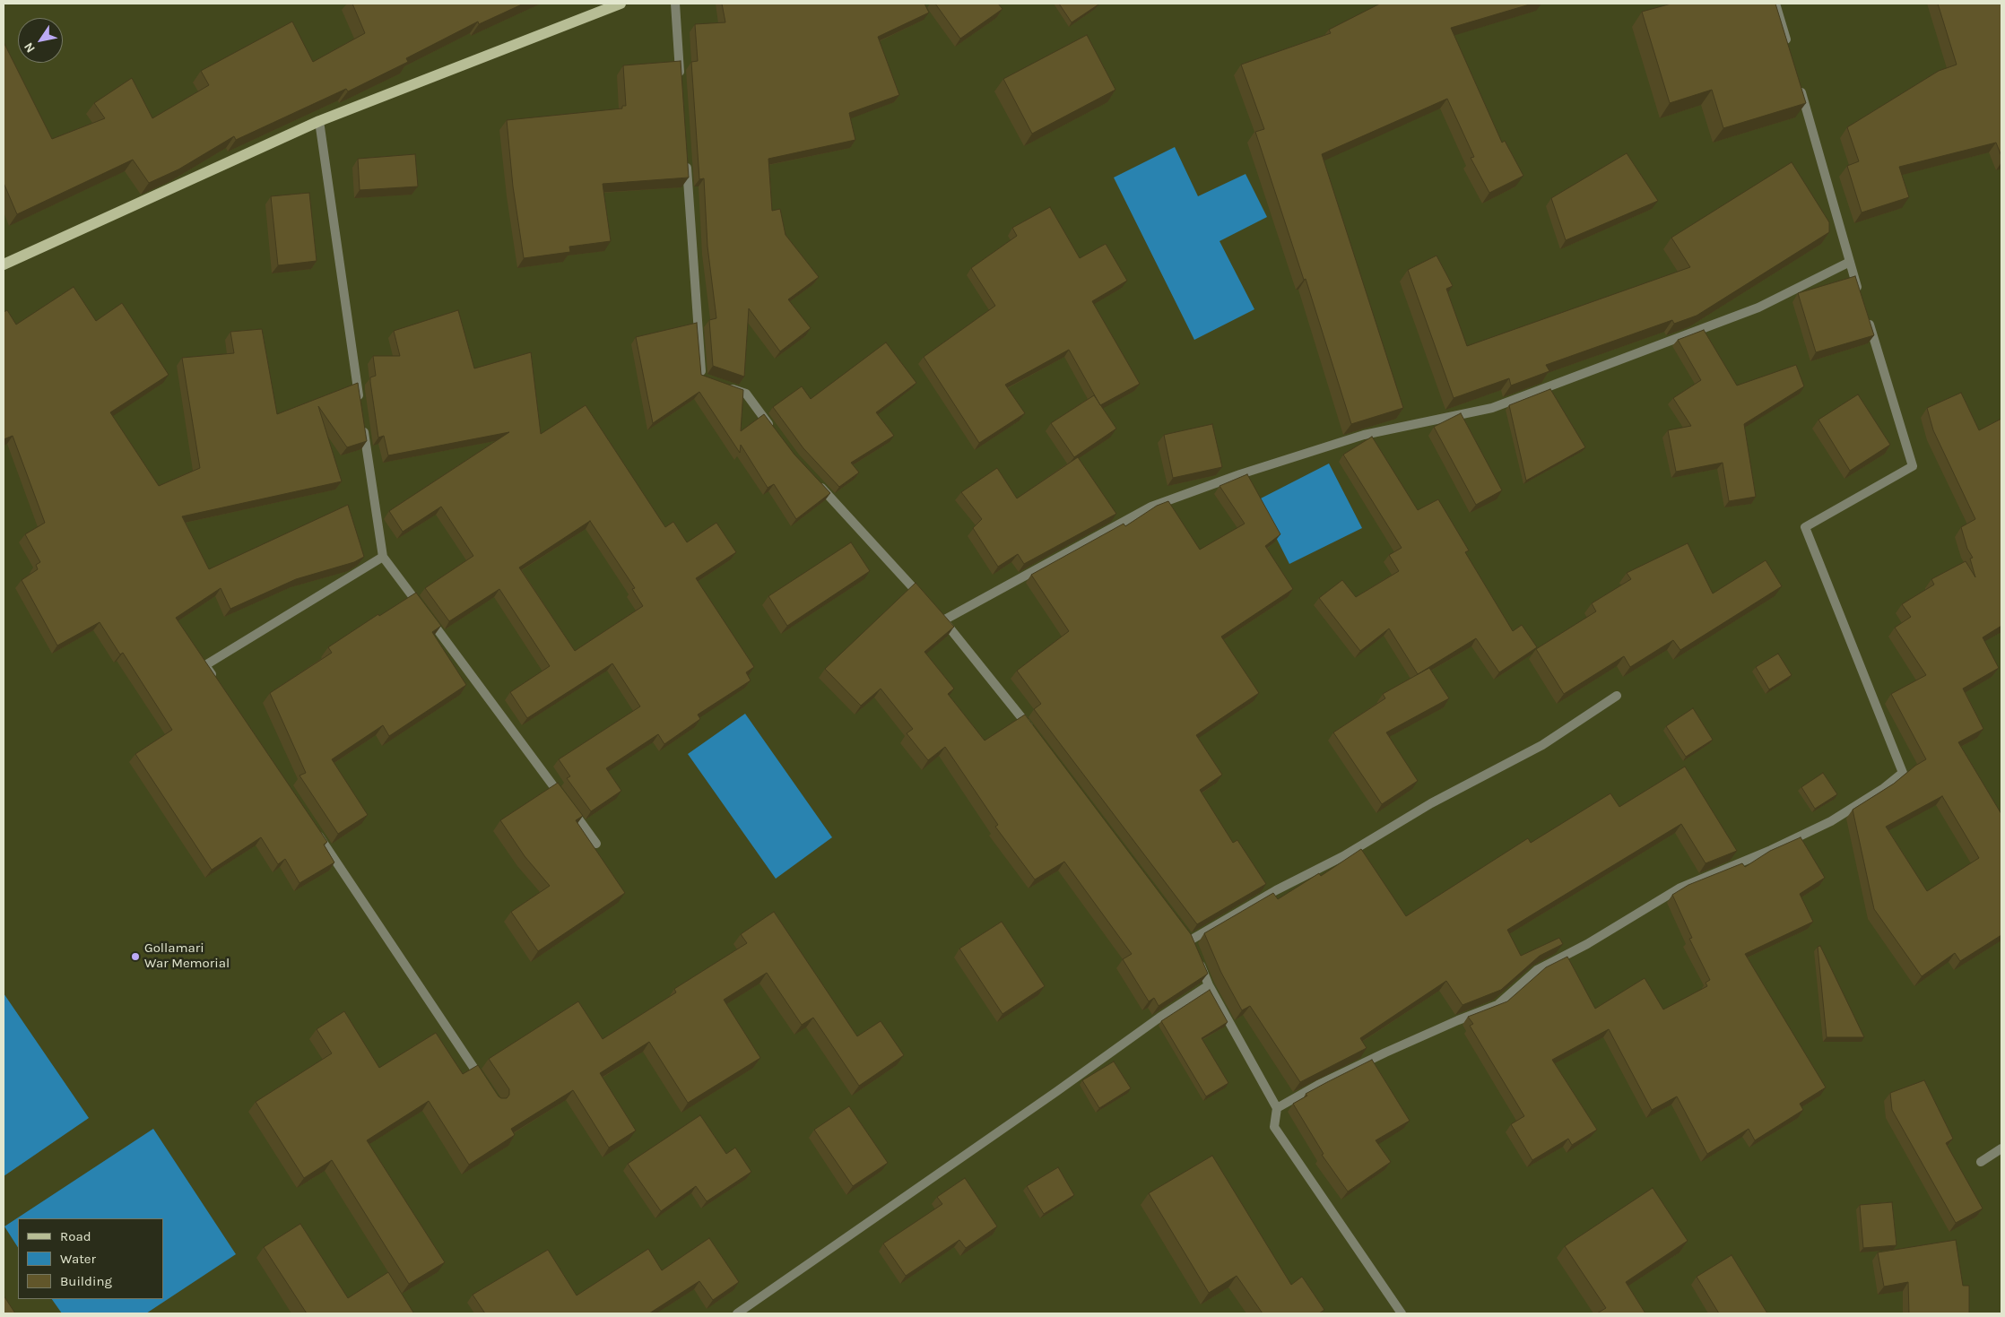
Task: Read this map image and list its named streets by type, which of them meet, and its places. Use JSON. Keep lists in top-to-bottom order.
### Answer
{
  "places": ["Gollamari War Memorial"],
  "legend": ["Road", "Water", "Building"],
  "north": "bottom left"
}
